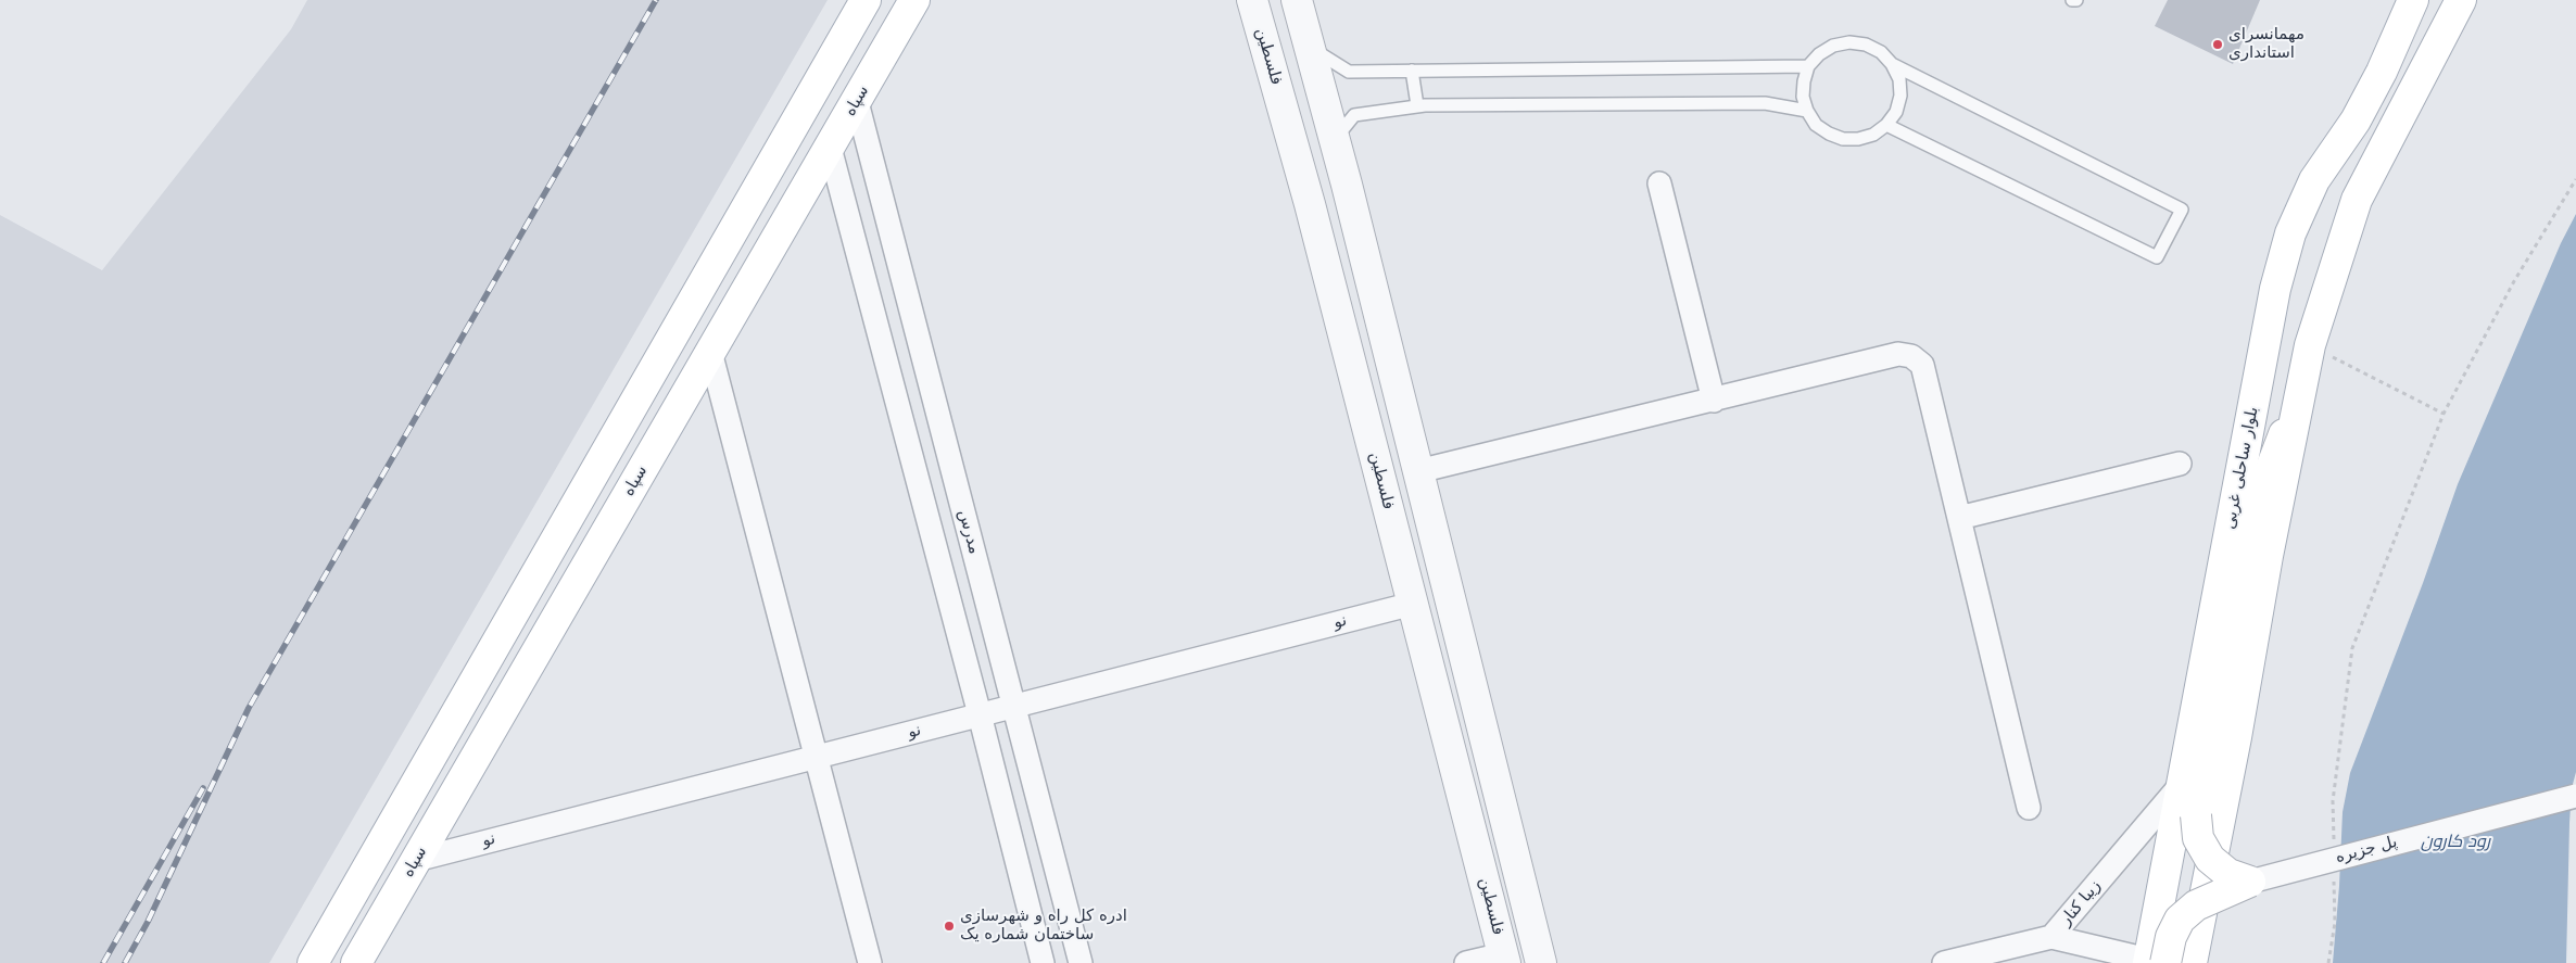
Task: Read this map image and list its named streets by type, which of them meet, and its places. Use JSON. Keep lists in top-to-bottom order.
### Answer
{
  "streets": {
    "main road": ["سپاه", "بلوار ساحلی غربی"],
    "street": [
      "فلسطین",
      "مدرس",
      "نو",
      "پل جزیره",
      "زیبا کنار"
    ]
  },
  "crossings": [
    ["فلسطین", "نو"],
    ["سپاه", "مدرس"],
    ["سپاه", "نو"],
    ["بلوار ساحلی غربی", "زیبا کنار"],
    ["مدرس", "نو"]
  ],
  "water": ["رود کارون"],
  "places": ["مهمانسرای استانداری", "ادره کل راه و شهرسازی ساختمان شماره یک"]
}
